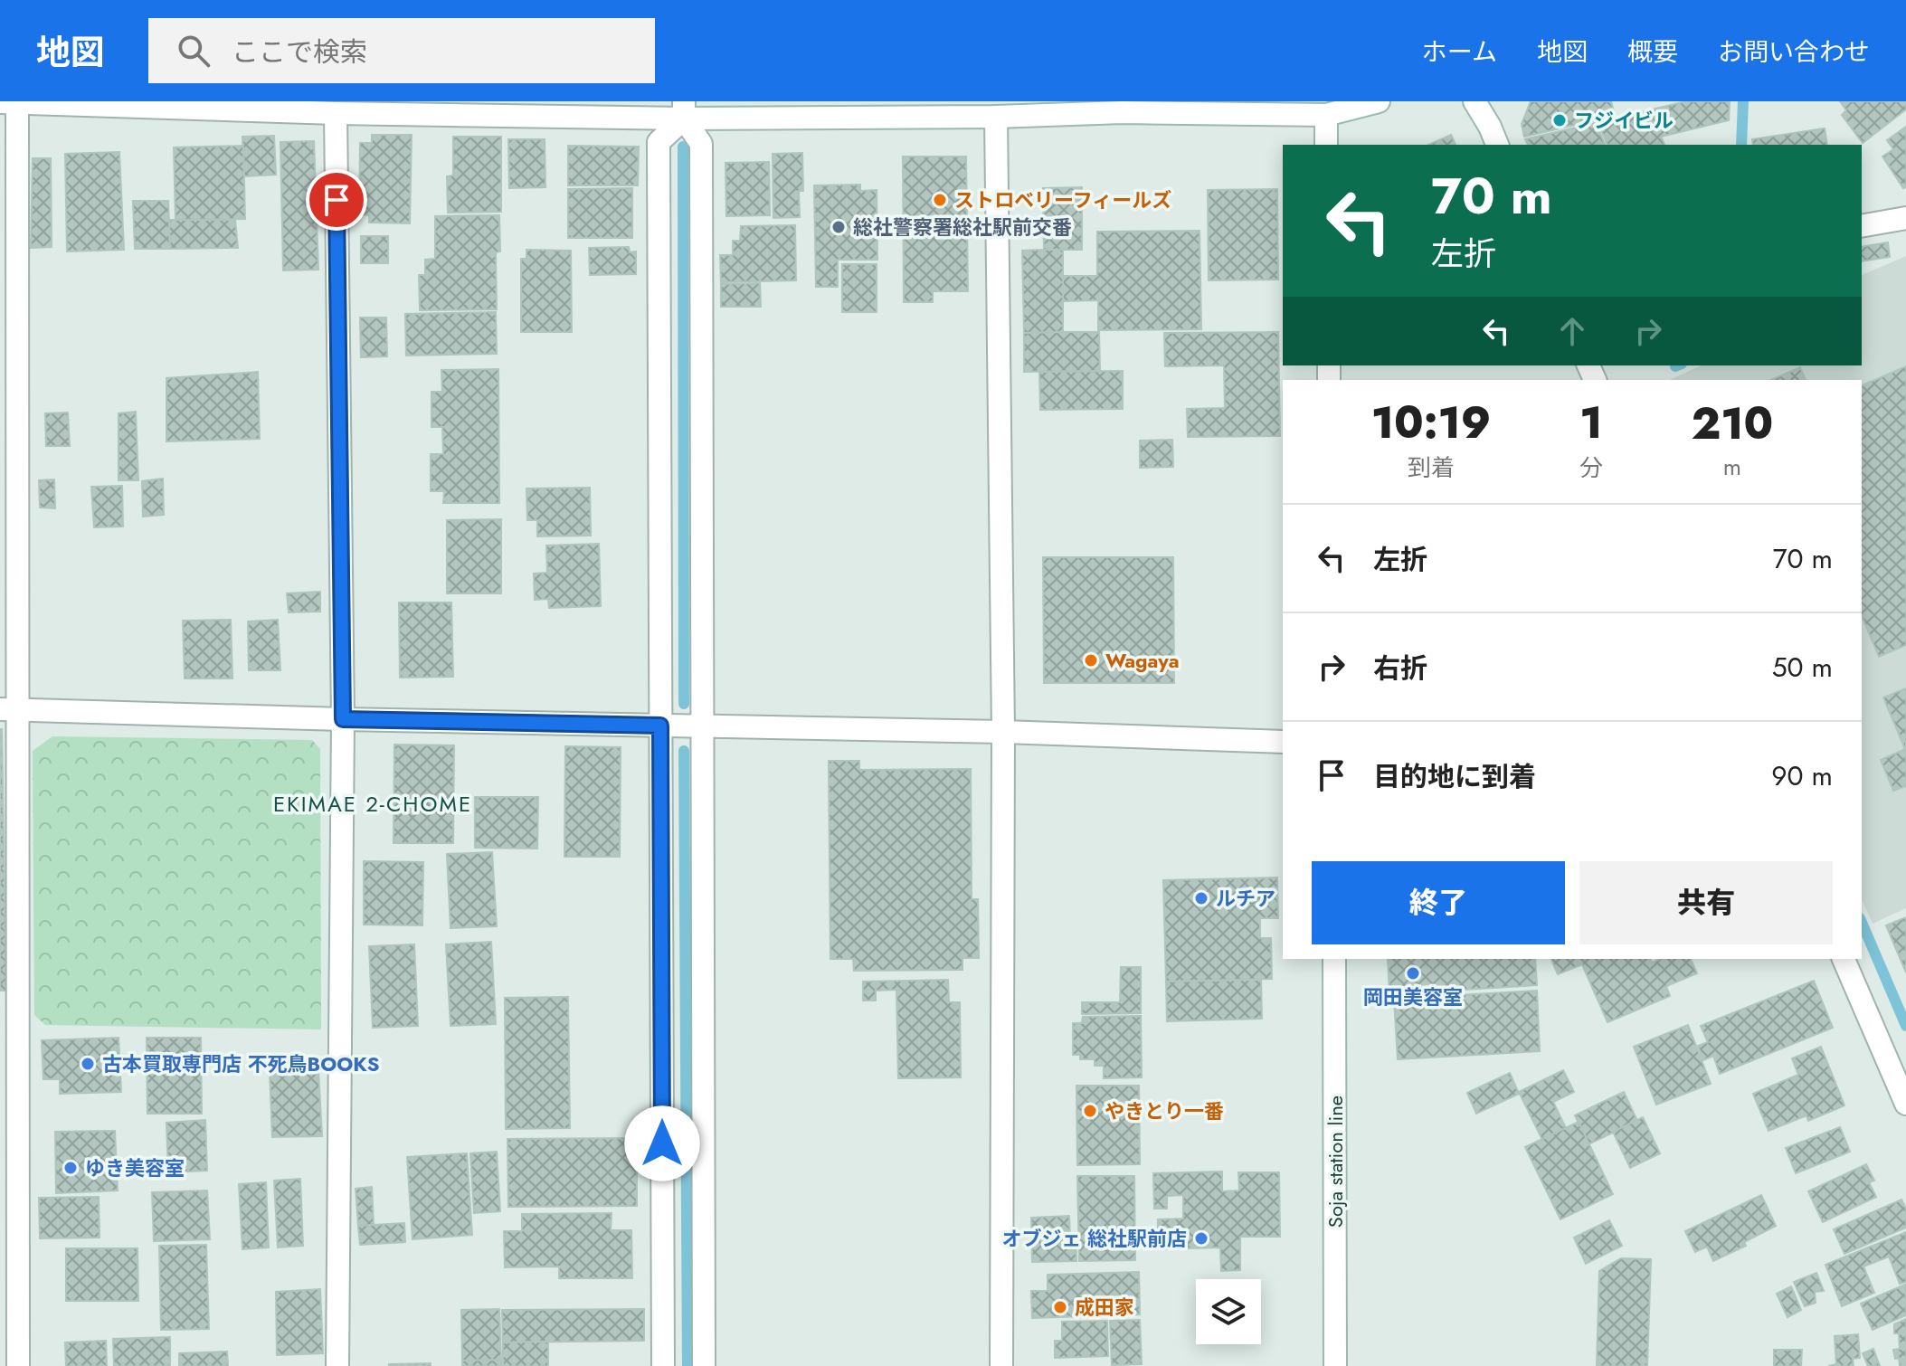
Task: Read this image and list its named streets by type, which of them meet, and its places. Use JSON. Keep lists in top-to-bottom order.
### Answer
{
  "streets": {
    "street": ["Soja station line"]
  },
  "districts": ["EKIMAE 2-CHOME"],
  "places": [
    "フジイビル",
    "ストロベリーフィールズ",
    "総社警察署総社駅前交番",
    "Wagaya",
    "ルチア",
    "岡田美容室",
    "古本買取専門店 不死鳥BOOKS",
    "やきとり一番",
    "ゆき美容室",
    "オブジェ 総社駅前店",
    "成田家"
  ],
  "page": {
    "header": "地図",
    "search": "ここで検索",
    "nav": [
      "ホーム",
      "地図",
      "概要",
      "お問い合わせ"
    ],
    "turn": ["70 m", "左折"],
    "eta": [
      "10:19",
      "到着",
      "1",
      "分",
      "210",
      "m"
    ],
    "list": [
      {
        "name": "左折",
        "value": "70 m"
      },
      {
        "name": "右折",
        "value": "50 m"
      },
      {
        "name": "目的地に到着",
        "value": "90 m"
      }
    ],
    "buttons": ["終了", "共有"]
  }
}
